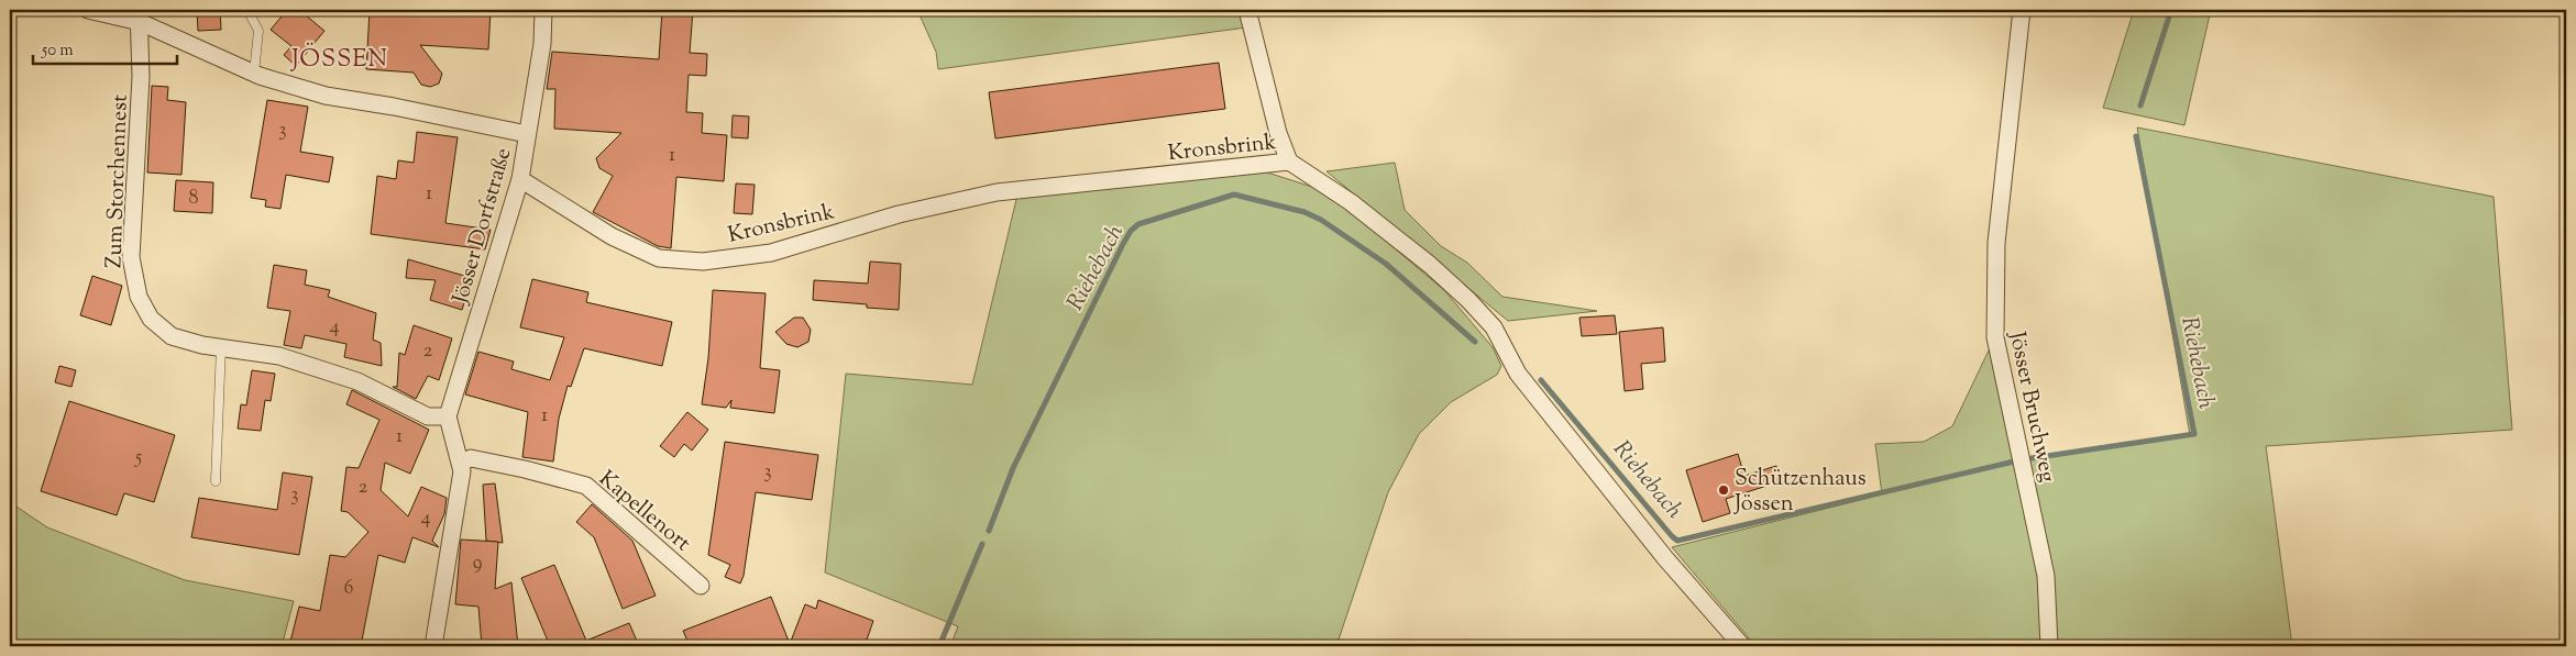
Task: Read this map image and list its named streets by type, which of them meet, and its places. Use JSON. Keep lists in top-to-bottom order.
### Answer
{
  "streets": {
    "street": [
      "Kronsbrink",
      "Zum Storchennest",
      "Jösser Dorfstraße",
      "Jösser Bruchweg",
      "Kapellenort"
    ]
  },
  "crossings": [
    ["Kronsbrink", "Jösser Dorfstraße"],
    ["Zum Storchennest", "Jösser Dorfstraße"]
  ],
  "districts": ["JÖSSEN"],
  "water": ["Riehebach"],
  "places": ["Schützenhaus Jössen"],
  "house_numbers": [
    "3",
    "1",
    "1",
    "8",
    "4",
    "2",
    "1",
    "1",
    "5",
    "3",
    "2",
    "3",
    "4",
    "9",
    "6"
  ],
  "scale_bar": "50 m"
}
